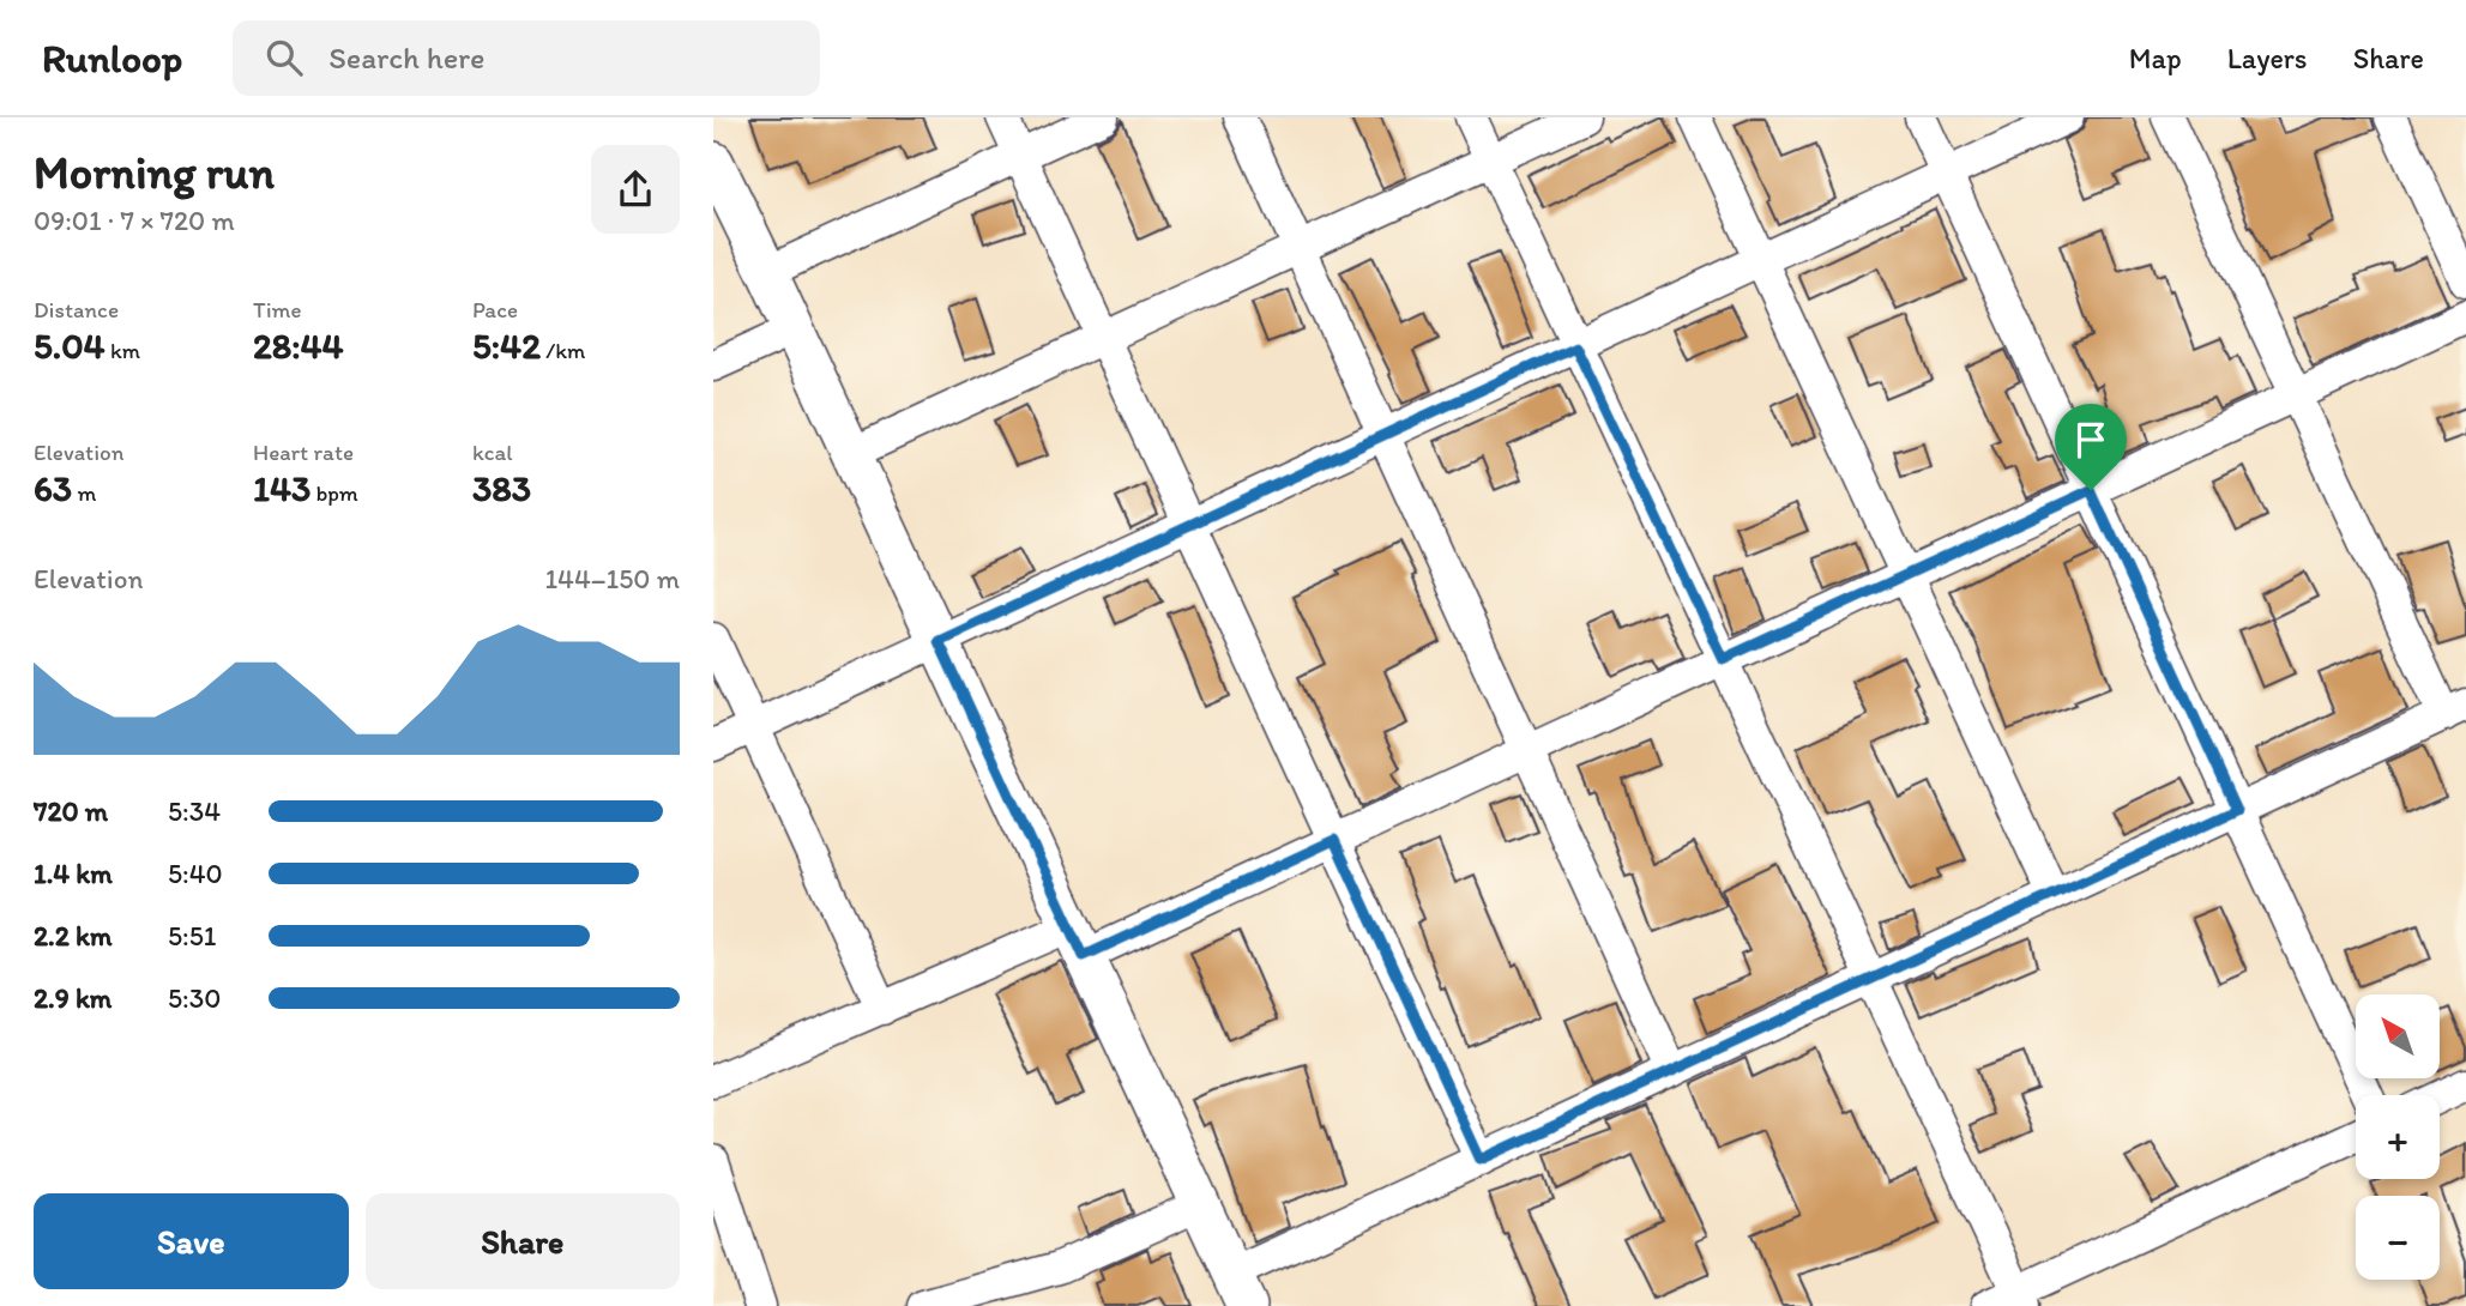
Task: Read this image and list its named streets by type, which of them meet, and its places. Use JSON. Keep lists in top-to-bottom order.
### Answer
{
  "north": "top left",
  "page": {
    "header": "Runloop",
    "search": "Search here",
    "nav": ["Map", "Layers", "Share"],
    "heading": ["Morning run", "09:01 · 7 × 720 m"],
    "stats": [
      ["Distance", "5.04 km"],
      ["Time", "28:44"],
      ["Pace", "5:42 /km"],
      ["Elevation", "63 m"],
      ["Heart rate", "143 bpm"],
      ["kcal", "383"]
    ],
    "chart": ["Elevation", "144–150 m"],
    "list": [
      {
        "name": "720 m",
        "note": "5:34"
      },
      {
        "name": "1.4 km",
        "note": "5:40"
      },
      {
        "name": "2.2 km",
        "note": "5:51"
      },
      {
        "name": "2.9 km",
        "note": "5:30"
      }
    ],
    "map_buttons": ["+", "−"],
    "buttons": ["Save", "Share"]
  }
}
